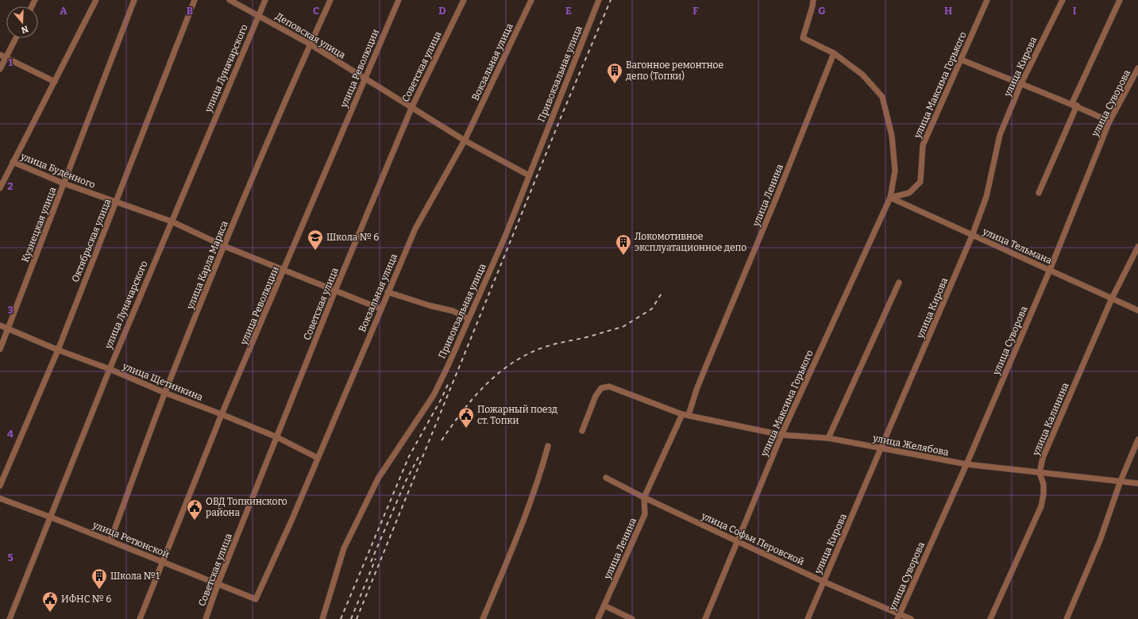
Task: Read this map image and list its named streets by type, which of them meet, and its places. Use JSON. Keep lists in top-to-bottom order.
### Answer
{
  "streets": {
    "street": [
      "Деповская улица",
      "Вокзальная улица",
      "Советская улица",
      "улица Кирова",
      "улица Луначарского",
      "улица Революции",
      "Привокзальная улица",
      "улица Максима Горького",
      "улица Суворова",
      "улица Будённого",
      "улица Ленина",
      "Кузнецкая улица",
      "Октябрьская улица",
      "улица Тельмана",
      "улица Карла Маркса",
      "улица Щетинкина",
      "улица Калинина",
      "улица Желябова",
      "улица Софьи Перовской",
      "улица Ретюнской"
    ]
  },
  "crossings": [
    ["Деповская улица", "Вокзальная улица"],
    ["Деповская улица", "Советская улица"],
    ["Деповская улица", "улица Луначарского"],
    ["Деповская улица", "улица Революции"],
    ["Деповская улица", "Привокзальная улица"],
    ["Деповская улица", "улица Карла Маркса"],
    ["Вокзальная улица", "улица Будённого"],
    ["Вокзальная улица", "улица Щетинкина"],
    ["Вокзальная улица", "улица Ретюнской"],
    ["Советская улица", "улица Будённого"],
    ["Советская улица", "улица Щетинкина"],
    ["Советская улица", "улица Ретюнской"],
    ["улица Кирова", "улица Тельмана"],
    ["улица Кирова", "улица Желябова"],
    ["улица Кирова", "улица Софьи Перовской"],
    ["улица Луначарского", "улица Будённого"],
    ["улица Луначарского", "улица Щетинкина"],
    ["улица Луначарского", "улица Ретюнской"],
    ["улица Революции", "улица Будённого"],
    ["улица Революции", "улица Щетинкина"],
    ["улица Революции", "улица Ретюнской"],
    ["улица Максима Горького", "улица Ленина"],
    ["улица Максима Горького", "улица Тельмана"],
    ["улица Максима Горького", "улица Желябова"],
    ["улица Максима Горького", "улица Софьи Перовской"],
    ["улица Суворова", "улица Тельмана"],
    ["улица Суворова", "улица Желябова"],
    ["улица Суворова", "улица Софьи Перовской"],
    ["улица Будённого", "Кузнецкая улица"],
    ["улица Будённого", "Октябрьская улица"],
    ["улица Будённого", "улица Карла Маркса"],
    ["улица Ленина", "улица Желябова"],
    ["улица Ленина", "улица Софьи Перовской"],
    ["Кузнецкая улица", "улица Щетинкина"],
    ["Октябрьская улица", "улица Щетинкина"],
    ["улица Тельмана", "улица Калинина"],
    ["улица Карла Маркса", "улица Щетинкина"],
    ["улица Карла Маркса", "улица Ретюнской"],
    ["улица Калинина", "улица Желябова"]
  ],
  "places": {
    "building": ["Вагонное ремонтное депо (Топки)", "Локомотивное эксплуатационное депо", "Школа №1"],
    "school or university": ["Школа № 6"],
    "public building": ["Пожарный поезд ст. Топки", "ОВД Топкинского района", "ИФНС № 6"]
  },
  "north": "bottom",
  "grid": {
    "columns": [
      "A",
      "B",
      "C",
      "D",
      "E",
      "F",
      "G",
      "H",
      "I"
    ],
    "rows": [
      "1",
      "2",
      "3",
      "4",
      "5"
    ]
  }
}
